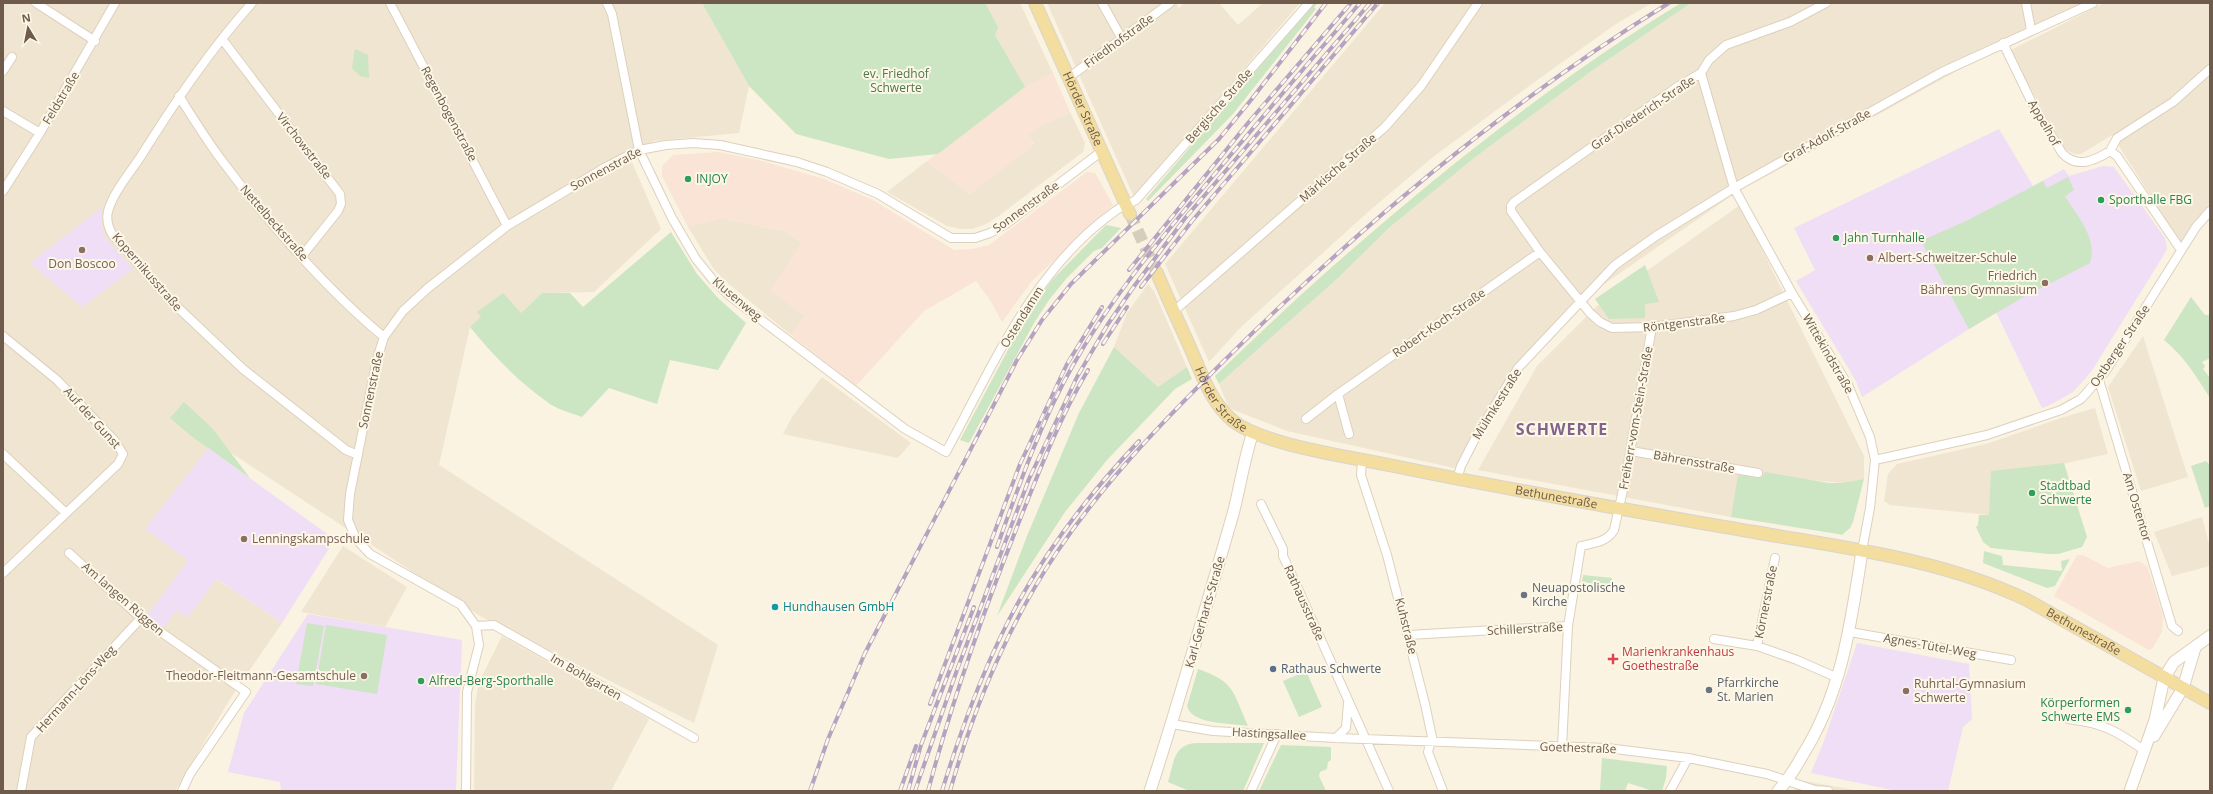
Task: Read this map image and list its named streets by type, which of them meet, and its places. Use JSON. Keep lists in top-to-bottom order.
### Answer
{
  "streets": {
    "main road": [
      "Hörder Straße",
      "Wittekindstraße",
      "Bethunestraße",
      "Karl-Gerharts-Straße"
    ],
    "street": [
      "Friedhofstraße",
      "Feldstraße",
      "Bergische Straße",
      "Graf-Diederich-Straße",
      "Regenbogenstraße",
      "Appelhof",
      "Graf-Adolf-Straße",
      "Virchowstraße",
      "Märkische Straße",
      "Sonnenstraße",
      "Nettelbeckstraße",
      "Kopernikusstraße",
      "Klusenweg",
      "Ostendamm",
      "Robert-Koch-Straße",
      "Röntgenstraße",
      "Ostberger Straße",
      "Mülmkestraße",
      "Auf der Gunst",
      "Freiherr-vom-Stein-Straße",
      "Bährensstraße",
      "Am Ostentor",
      "Am langen Rüggen",
      "Körnerstraße",
      "Rathausstraße",
      "Kuhstraße",
      "Schillerstraße",
      "Agnes-Tütel-Weg",
      "Im Bohlgarten",
      "Hermann-Löns-Weg",
      "Hastingsallee",
      "Goethestraße"
    ]
  },
  "crossings": [
    ["Friedhofstraße", "Hörder Straße"],
    ["Bergische Straße", "Hörder Straße"],
    ["Bergische Straße", "Ostendamm"],
    ["Hörder Straße", "Märkische Straße"],
    ["Hörder Straße", "Sonnenstraße"],
    ["Hörder Straße", "Ostendamm"],
    ["Hörder Straße", "Bethunestraße"],
    ["Hörder Straße", "Karl-Gerharts-Straße"],
    ["Graf-Diederich-Straße", "Robert-Koch-Straße"],
    ["Graf-Diederich-Straße", "Röntgenstraße"],
    ["Graf-Diederich-Straße", "Wittekindstraße"],
    ["Regenbogenstraße", "Sonnenstraße"],
    ["Appelhof", "Graf-Adolf-Straße"],
    ["Graf-Adolf-Straße", "Röntgenstraße"],
    ["Graf-Adolf-Straße", "Wittekindstraße"],
    ["Graf-Adolf-Straße", "Mülmkestraße"],
    ["Virchowstraße", "Nettelbeckstraße"],
    ["Virchowstraße", "Kopernikusstraße"],
    ["Sonnenstraße", "Nettelbeckstraße"],
    ["Sonnenstraße", "Kopernikusstraße"],
    ["Sonnenstraße", "Klusenweg"],
    ["Sonnenstraße", "Im Bohlgarten"],
    ["Nettelbeckstraße", "Kopernikusstraße"],
    ["Klusenweg", "Ostendamm"],
    ["Robert-Koch-Straße", "Röntgenstraße"],
    ["Röntgenstraße", "Wittekindstraße"],
    ["Röntgenstraße", "Mülmkestraße"],
    ["Röntgenstraße", "Freiherr-vom-Stein-Straße"],
    ["Ostberger Straße", "Wittekindstraße"],
    ["Ostberger Straße", "Am Ostentor"],
    ["Wittekindstraße", "Bethunestraße"],
    ["Wittekindstraße", "Körnerstraße"],
    ["Wittekindstraße", "Agnes-Tütel-Weg"],
    ["Wittekindstraße", "Goethestraße"],
    ["Mülmkestraße", "Bethunestraße"],
    ["Freiherr-vom-Stein-Straße", "Bährensstraße"],
    ["Freiherr-vom-Stein-Straße", "Bethunestraße"],
    ["Freiherr-vom-Stein-Straße", "Schillerstraße"],
    ["Bethunestraße", "Karl-Gerharts-Straße"],
    ["Bethunestraße", "Kuhstraße"],
    ["Am langen Rüggen", "Hermann-Löns-Weg"],
    ["Rathausstraße", "Hastingsallee"],
    ["Rathausstraße", "Goethestraße"],
    ["Karl-Gerharts-Straße", "Hastingsallee"],
    ["Kuhstraße", "Schillerstraße"],
    ["Kuhstraße", "Goethestraße"],
    ["Schillerstraße", "Goethestraße"],
    ["Hastingsallee", "Goethestraße"]
  ],
  "districts": ["SCHWERTE"],
  "parks": ["ev. Friedhof Schwerte"],
  "places": {
    "other": [
      "INJOY",
      "Sporthalle FBG",
      "Jahn Turnhalle",
      "Don Boscoo",
      "Albert-Schweitzer-Schule",
      "Friedrich Bährens Gymnasium",
      "Stadtbad Schwerte",
      "Lenningskampschule",
      "Neuapostolische Kirche",
      "Hundhausen GmbH",
      "Rathaus Schwerte",
      "Theodor-Fleitmann-Gesamtschule",
      "Alfred-Berg-Sporthalle",
      "Pfarrkirche St. Marien",
      "Ruhrtal-Gymnasium Schwerte",
      "Körperformen Schwerte EMS"
    ],
    "health": ["Marienkrankenhaus Goethestraße"]
  },
  "north": "top"
}
